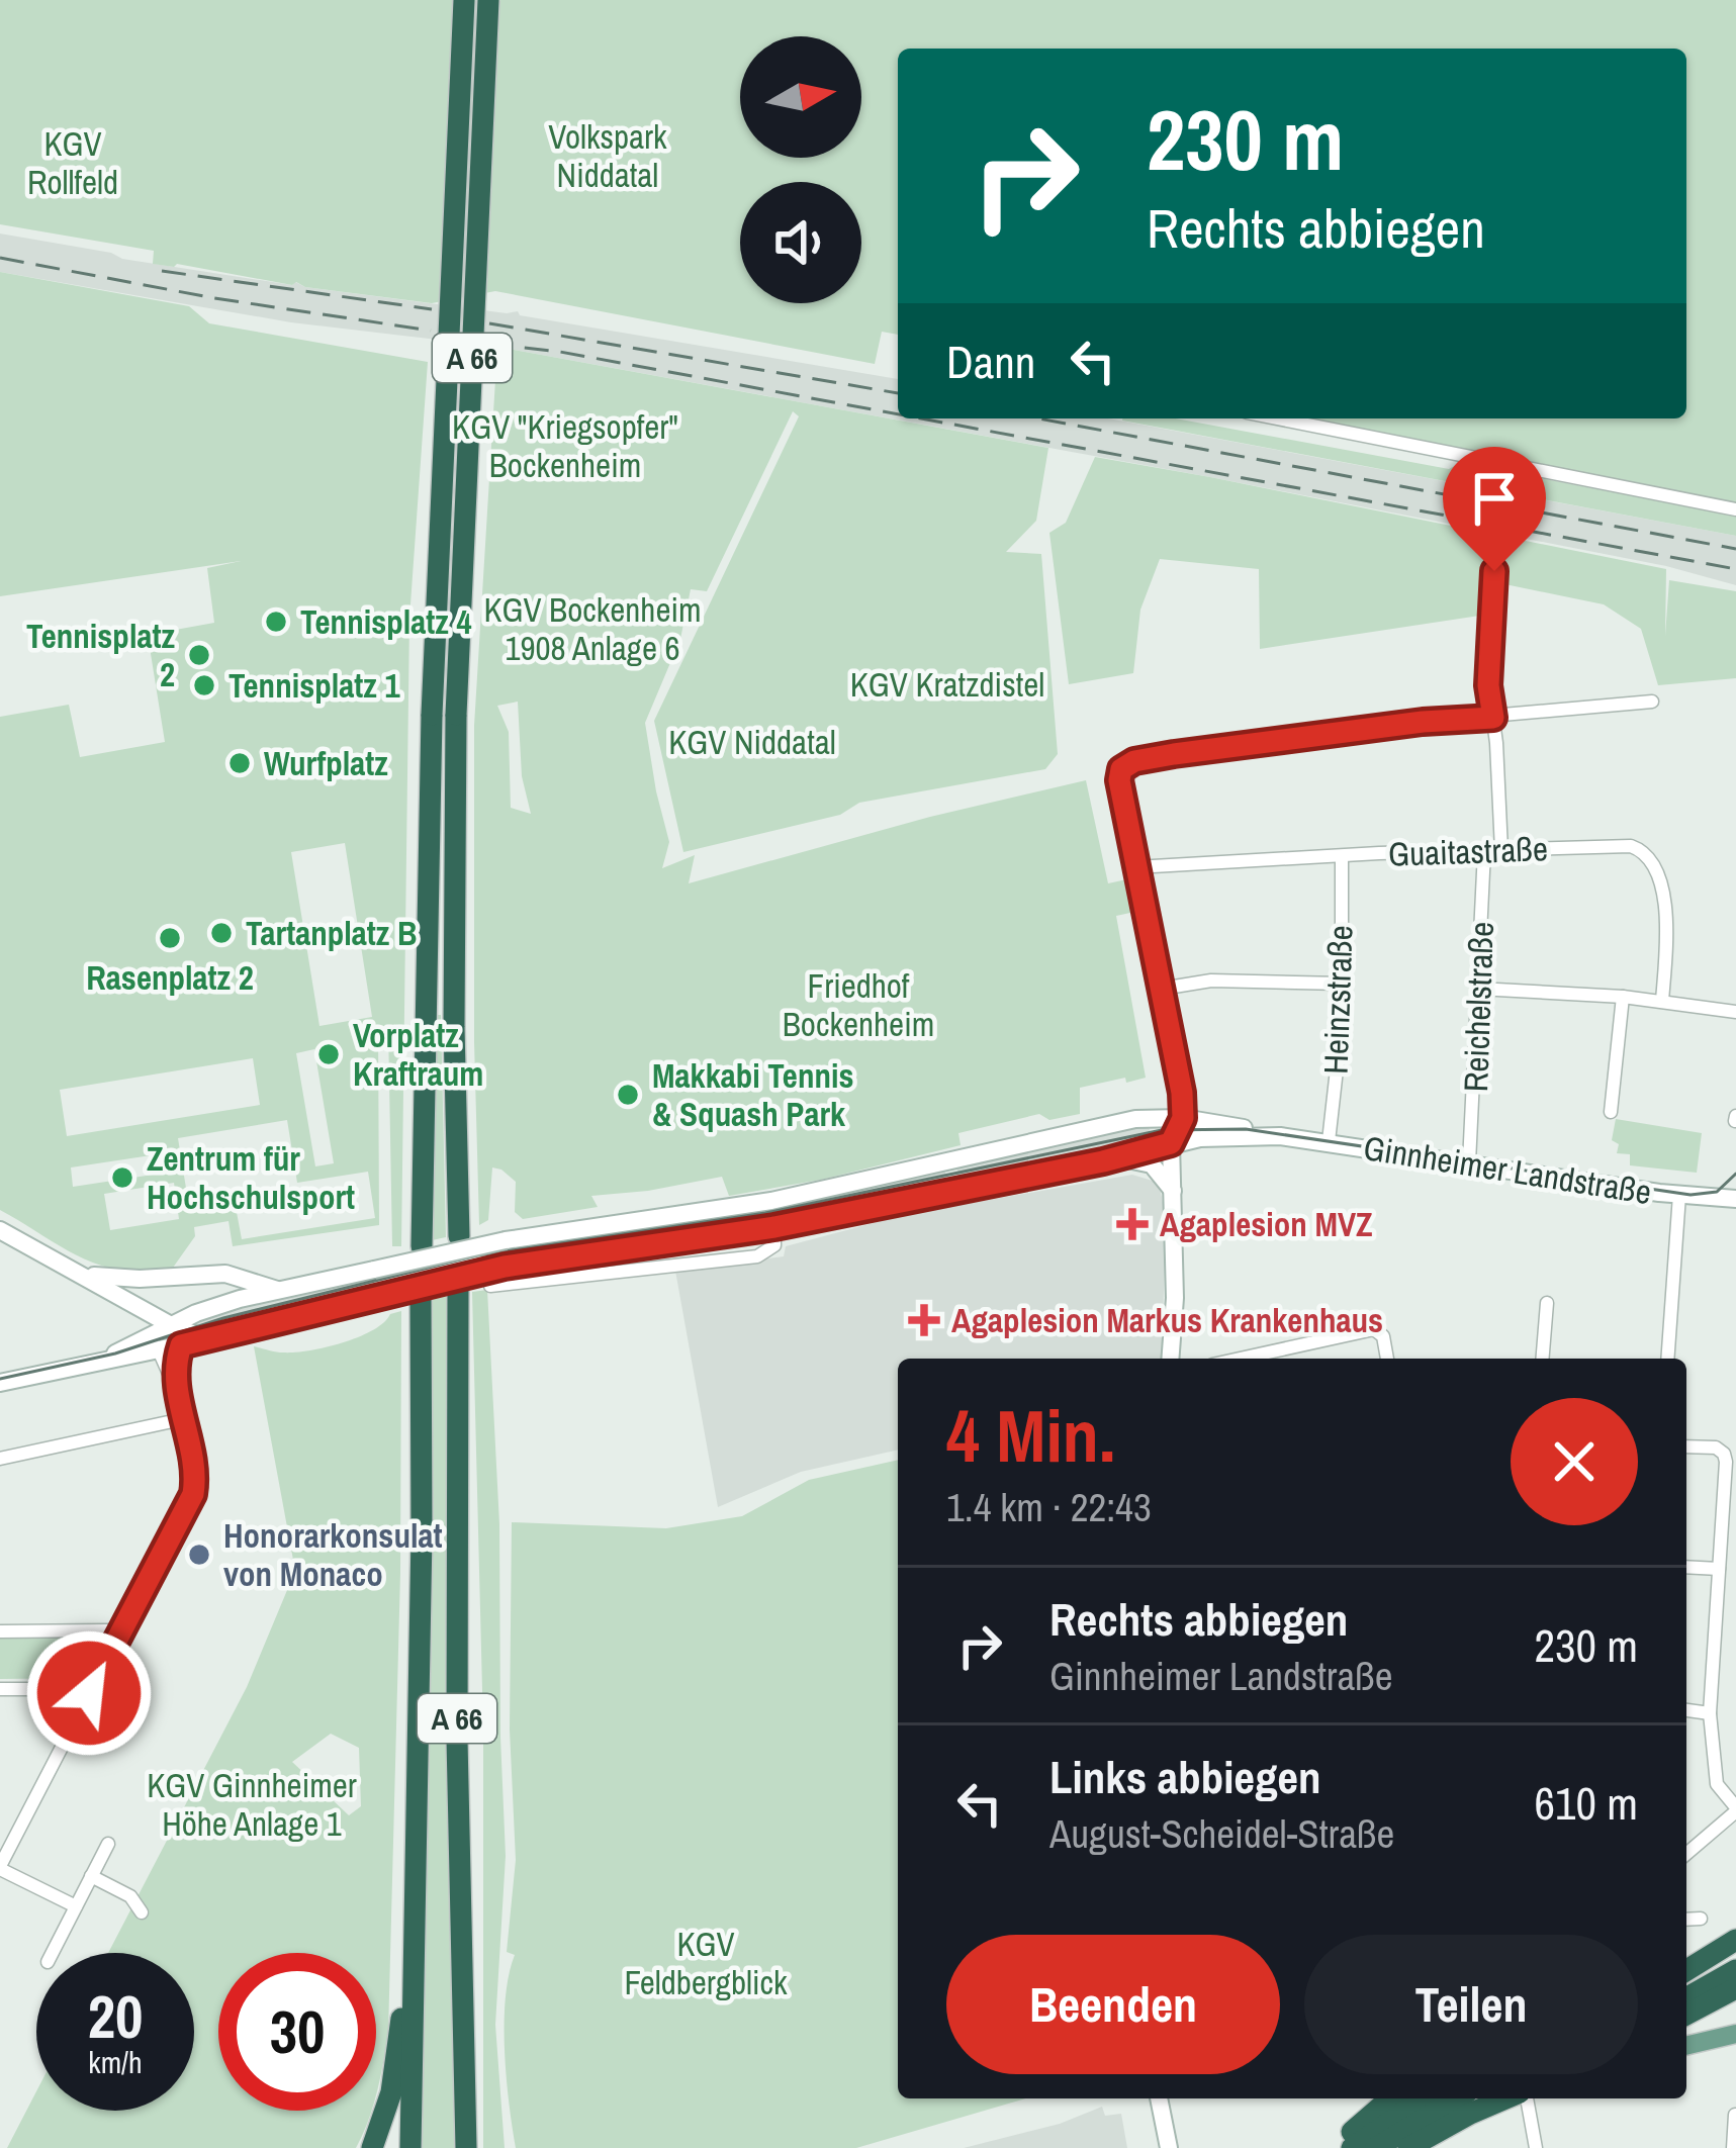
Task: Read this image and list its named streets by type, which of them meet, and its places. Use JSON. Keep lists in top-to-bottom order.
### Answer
{
  "streets": {
    "highway": ["A 66"],
    "main road": ["Ginnheimer Landstraße"],
    "street": ["Guaitastraße", "Heinzstraße", "Reichelstraße"]
  },
  "crossings": [
    ["Guaitastraße", "Heinzstraße"],
    ["Guaitastraße", "Reichelstraße"],
    ["Heinzstraße", "Ginnheimer Landstraße"],
    ["Reichelstraße", "Ginnheimer Landstraße"]
  ],
  "parks": [
    "Volkspark Niddatal",
    "KGV Rollfeld",
    "KGV \"Kriegsopfer\" Bockenheim",
    "KGV Bockenheim 1908 Anlage 6",
    "KGV Kratzdistel",
    "KGV Niddatal",
    "Friedhof Bockenheim",
    "KGV Ginnheimer Höhe Anlage 1",
    "KGV Feldbergblick"
  ],
  "places": {
    "other": [
      "Tennisplatz 4",
      "Tennisplatz 2",
      "Tennisplatz 1",
      "Wurfplatz",
      "Tartanplatz B",
      "Rasenplatz 2",
      "Vorplatz Kraftraum",
      "Makkabi Tennis & Squash Park",
      "Zentrum für Hochschulsport",
      "Honorarkonsulat von Monaco"
    ],
    "health": ["Agaplesion MVZ", "Agaplesion Markus Krankenhaus"]
  },
  "north": "right",
  "page": {
    "turn": ["230 m", "Rechts abbiegen"],
    "then": "Dann",
    "heading": ["4 Min.", "1.4 km · 22:43"],
    "list": [
      {
        "name": "Rechts abbiegen",
        "note": "Ginnheimer Landstraße",
        "value": "230 m"
      },
      {
        "name": "Links abbiegen",
        "note": "August-Scheidel-Straße",
        "value": "610 m"
      }
    ],
    "buttons": ["Beenden", "Teilen"],
    "speed": "20 km/h",
    "limit": "30"
  }
}
